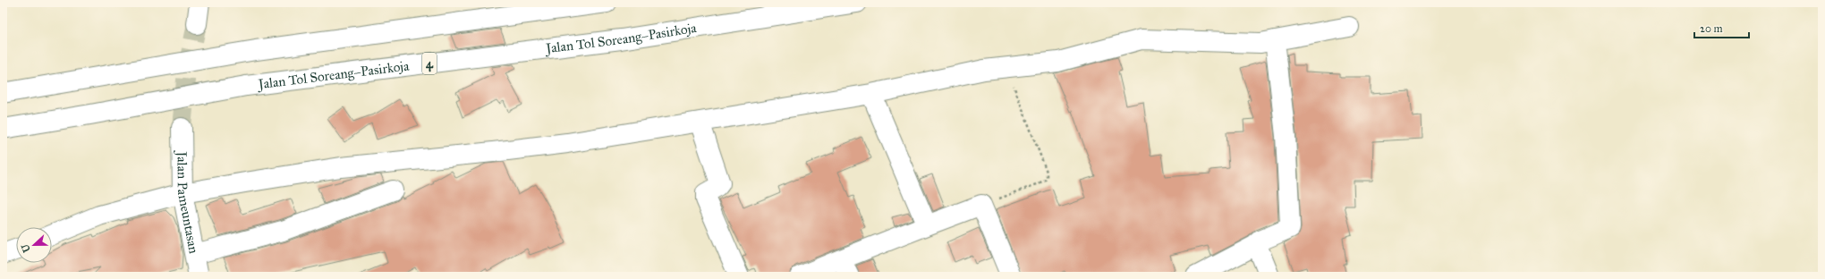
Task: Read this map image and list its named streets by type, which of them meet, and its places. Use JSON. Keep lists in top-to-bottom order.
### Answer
{
  "streets": {
    "main road": ["Jalan Tol Soreang–Pasirkoja", "4", "Jalan Pameuntasan"]
  },
  "scale_bar": "20 m",
  "north": "left"
}
